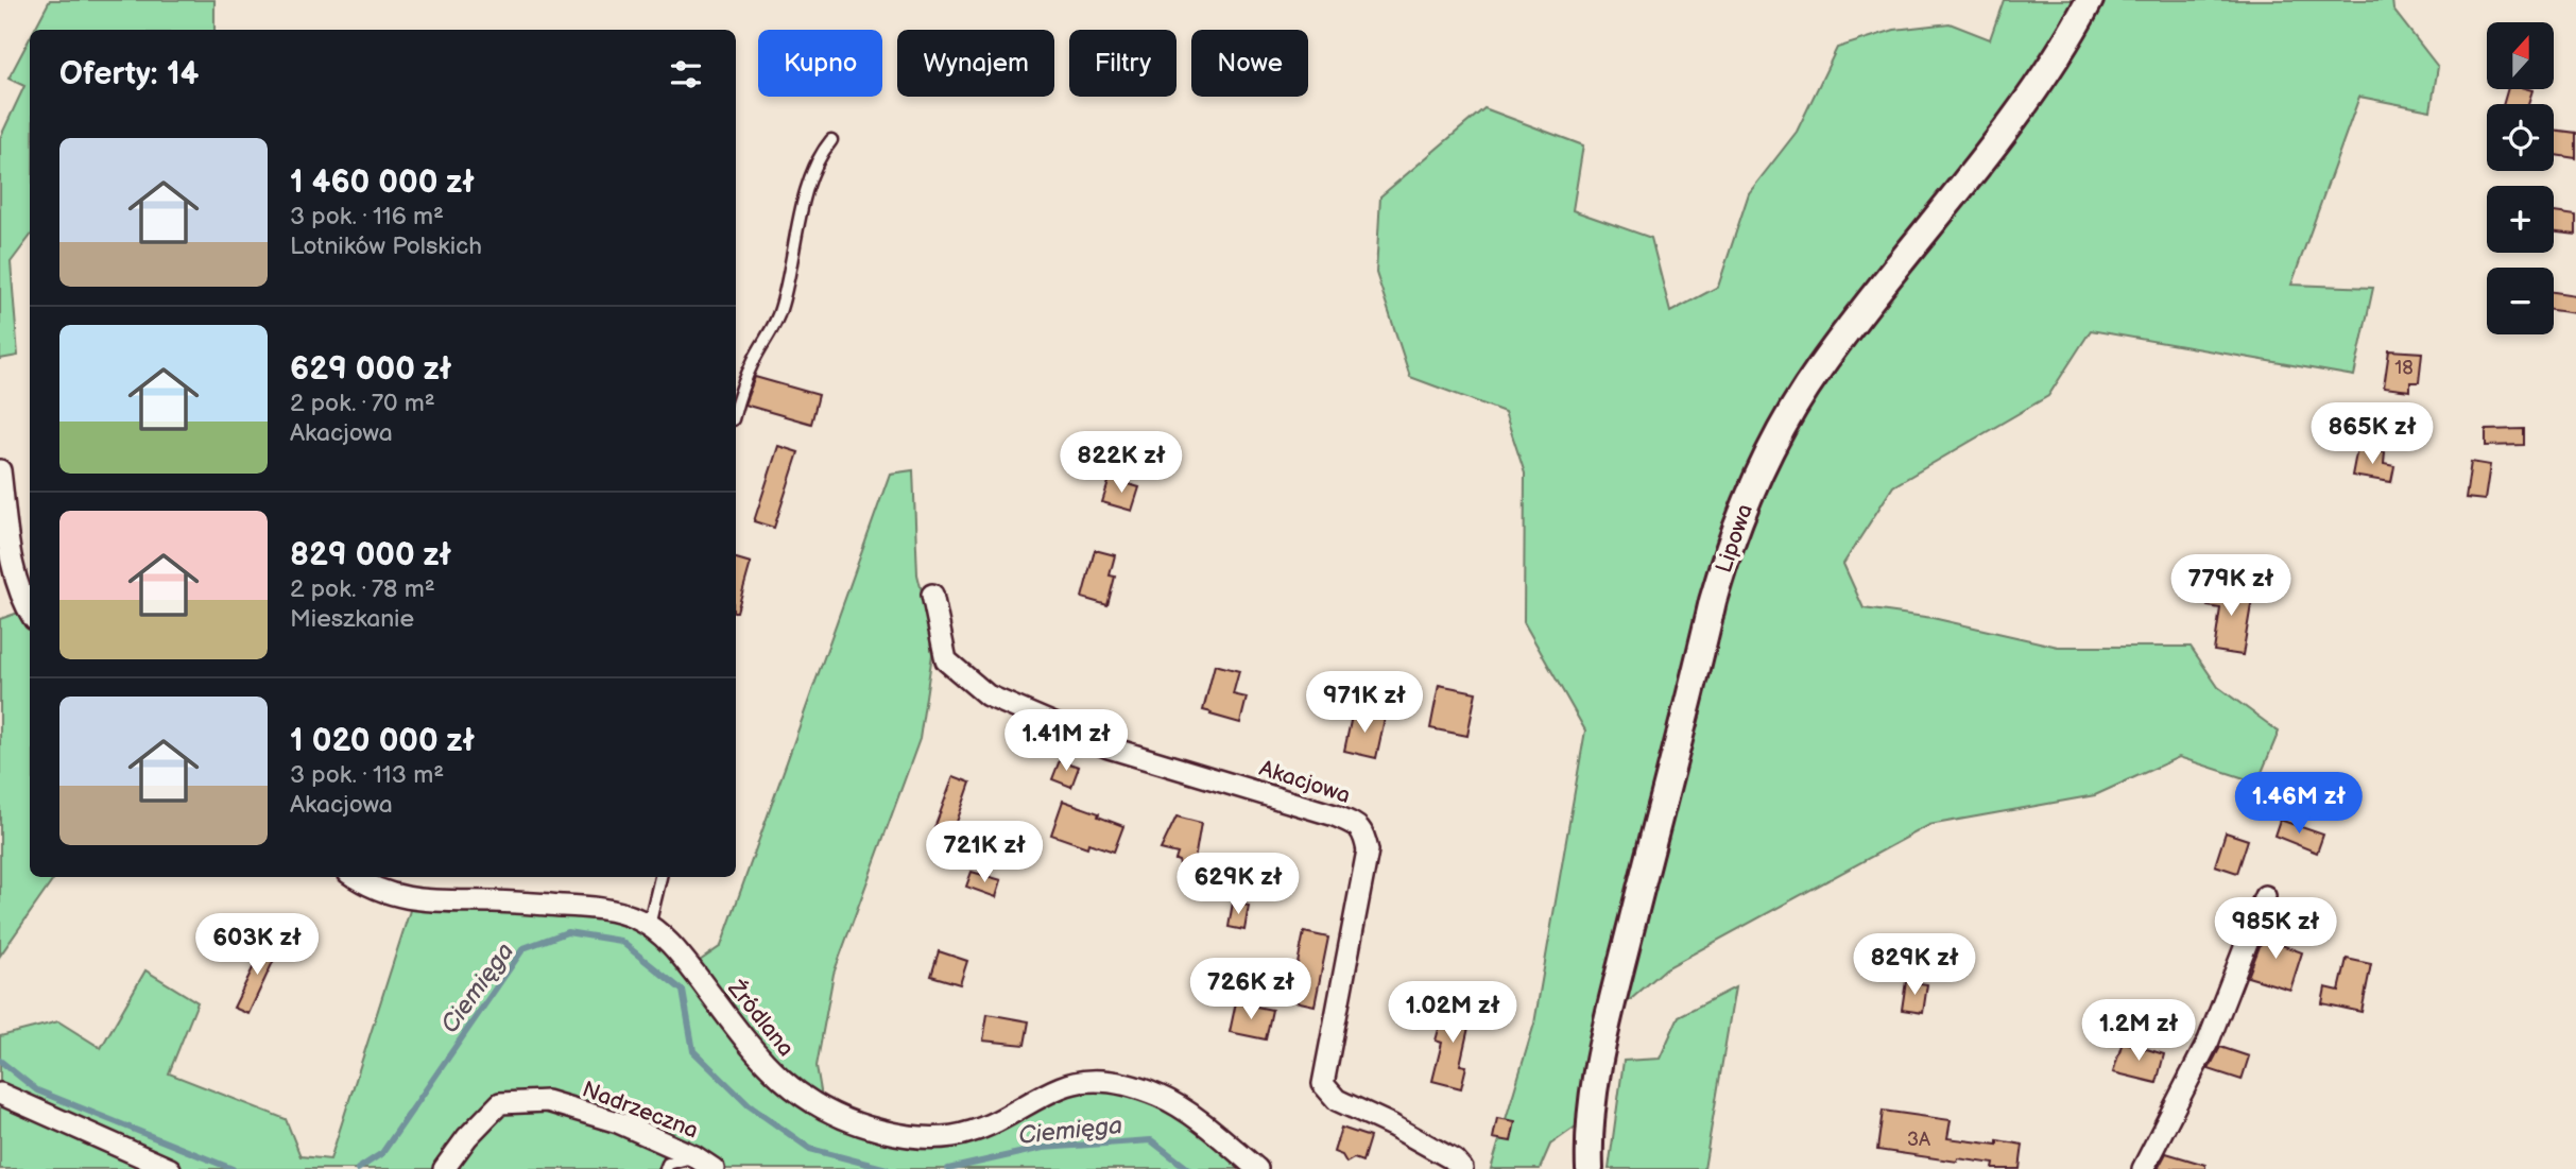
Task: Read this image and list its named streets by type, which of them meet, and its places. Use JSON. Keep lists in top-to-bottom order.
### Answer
{
  "streets": {
    "street": [
      "Lipowa",
      "Akacjowa",
      "Źródlana",
      "Nadrzeczna"
    ]
  },
  "water": ["Ciemięga"],
  "house_numbers": ["18", "3A"],
  "north": "top",
  "page": {
    "map_buttons": ["+", "−"],
    "chip": [
      "Kupno",
      "Wynajem",
      "Filtry",
      "Nowe"
    ],
    "heading": "Oferty: 14",
    "list": [
      {
        "name": "1 460 000 zł",
        "note": "3 pok. · 116 m² · Lotników Polskich"
      },
      {
        "name": "629 000 zł",
        "note": "2 pok. · 70 m² · Akacjowa"
      },
      {
        "name": "829 000 zł",
        "note": "2 pok. · 78 m² · Mieszkanie"
      },
      {
        "name": "1 020 000 zł",
        "note": "3 pok. · 113 m² · Akacjowa"
      }
    ],
    "price": [
      "865K zł",
      "822K zł",
      "779K zł",
      "971K zł",
      "1.41M zł",
      "1.46M zł",
      "721K zł",
      "629K zł",
      "985K zł",
      "603K zł",
      "829K zł",
      "726K zł",
      "1.02M zł",
      "1.2M zł"
    ]
  }
}
